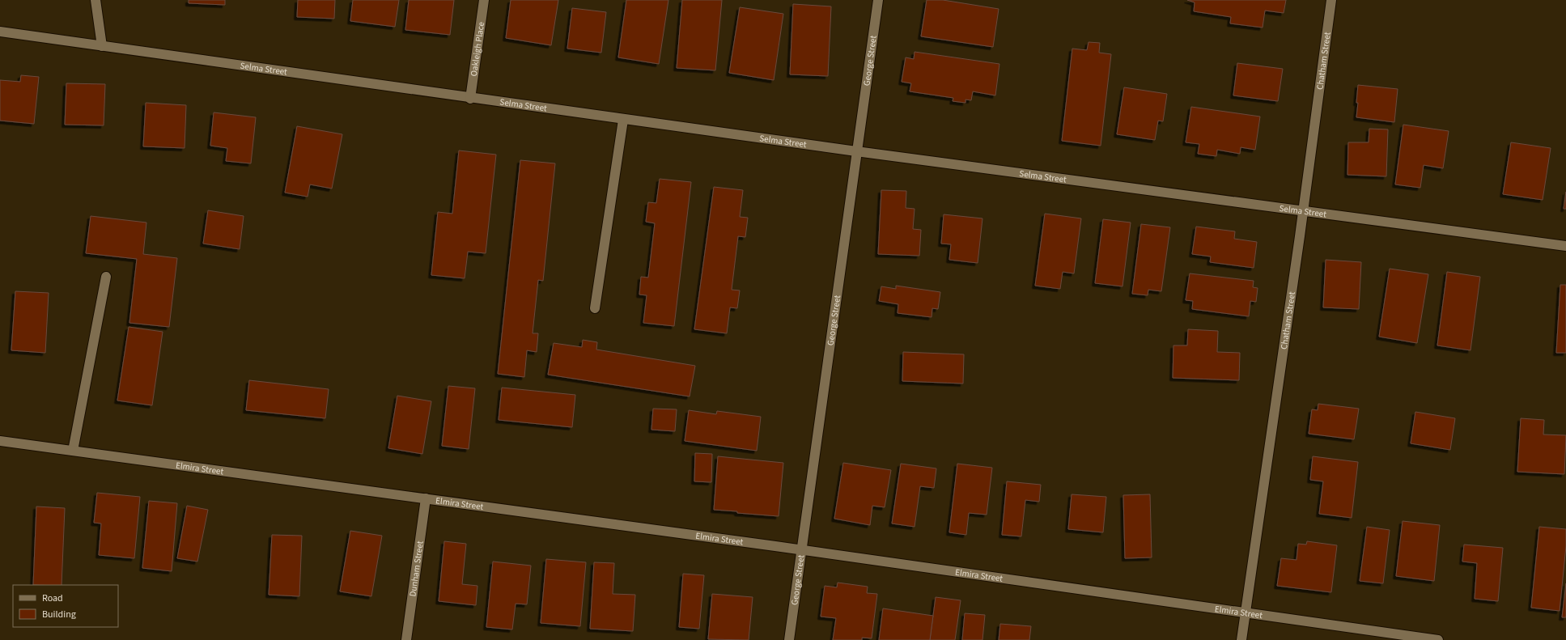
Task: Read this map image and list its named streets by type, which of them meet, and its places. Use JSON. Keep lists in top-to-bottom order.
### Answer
{
  "streets": {
    "street": [
      "Oakleigh Place",
      "George Street",
      "Chatham Street",
      "Selma Street",
      "Elmira Street",
      "Dunham Street"
    ]
  },
  "crossings": [
    ["Oakleigh Place", "Selma Street"],
    ["George Street", "Selma Street"],
    ["George Street", "Elmira Street"],
    ["Chatham Street", "Selma Street"],
    ["Chatham Street", "Elmira Street"],
    ["Elmira Street", "Dunham Street"]
  ],
  "legend": ["Road", "Building"]
}
